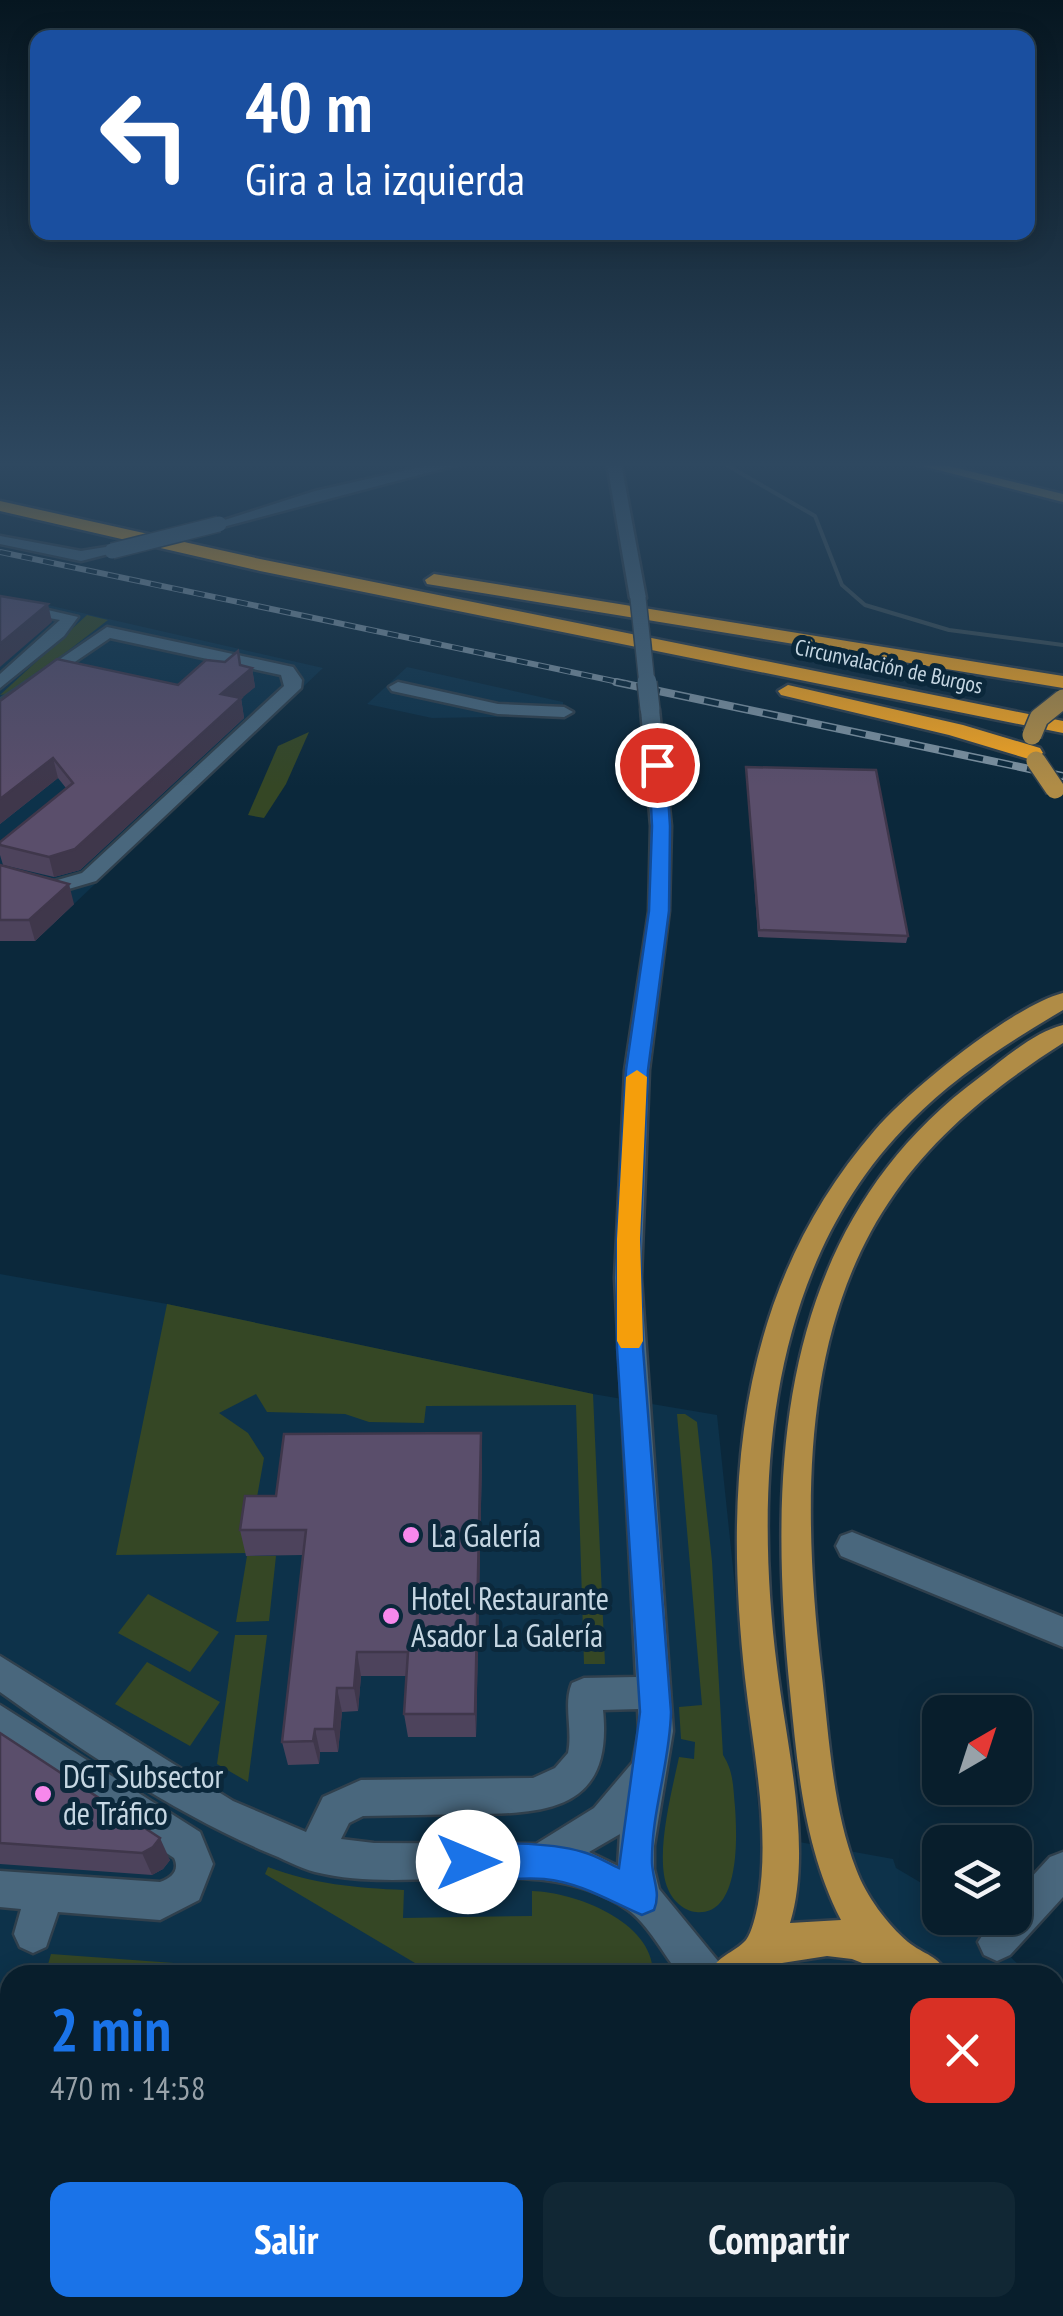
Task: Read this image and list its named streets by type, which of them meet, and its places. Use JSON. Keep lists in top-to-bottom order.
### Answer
{
  "streets": {
    "highway": ["Circunvalación de Burgos"]
  },
  "places": ["La Galería", "Hotel Restaurante Asador La Galería", "DGT Subsector de Tráfico"],
  "north": "top right",
  "page": {
    "turn": ["40 m", "Gira a la izquierda"],
    "heading": ["2 min", "470 m · 14:58"],
    "buttons": ["Salir", "Compartir"]
  }
}
